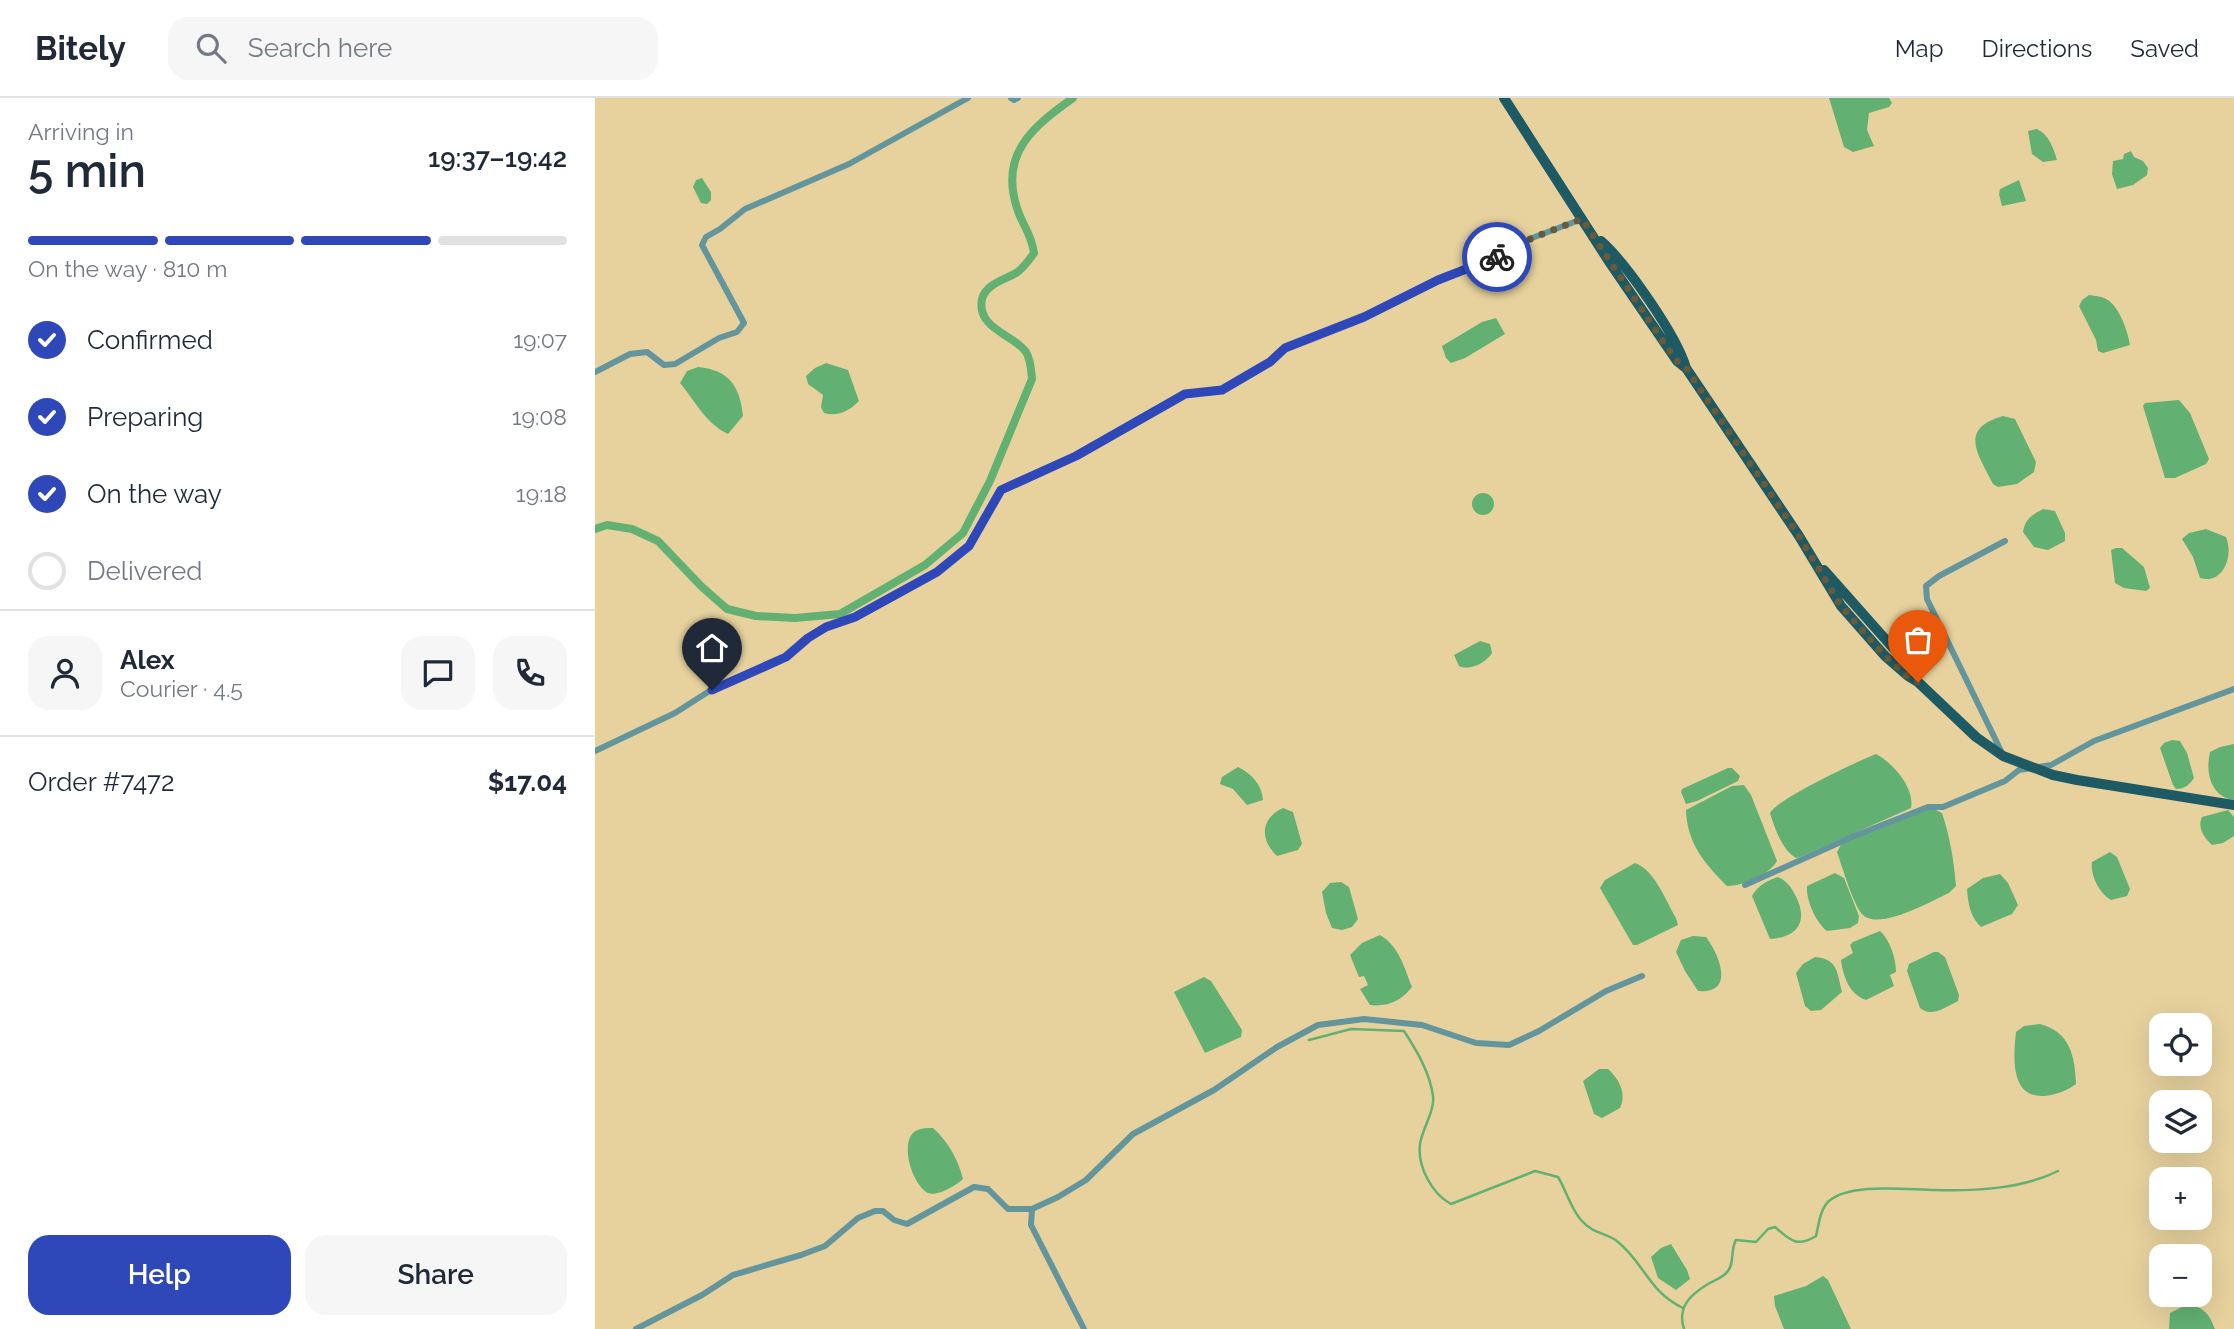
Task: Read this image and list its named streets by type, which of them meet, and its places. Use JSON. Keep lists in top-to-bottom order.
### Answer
{
  "page": {
    "header": "Bitely",
    "search": "Search here",
    "nav": ["Map", "Directions", "Saved"],
    "heading": ["5 min", "Arriving in", "19:37–19:42"],
    "panel": [
      "Alex",
      "Courier · 4.5",
      "Order #7472",
      "$17.04"
    ],
    "bar": "On the way · 810 m",
    "list": [
      ["Confirmed", "19:07"],
      ["Preparing", "19:08"],
      ["On the way", "19:18"],
      "Delivered"
    ],
    "map_buttons": ["+", "−"],
    "buttons": ["Help", "Share"]
  }
}
